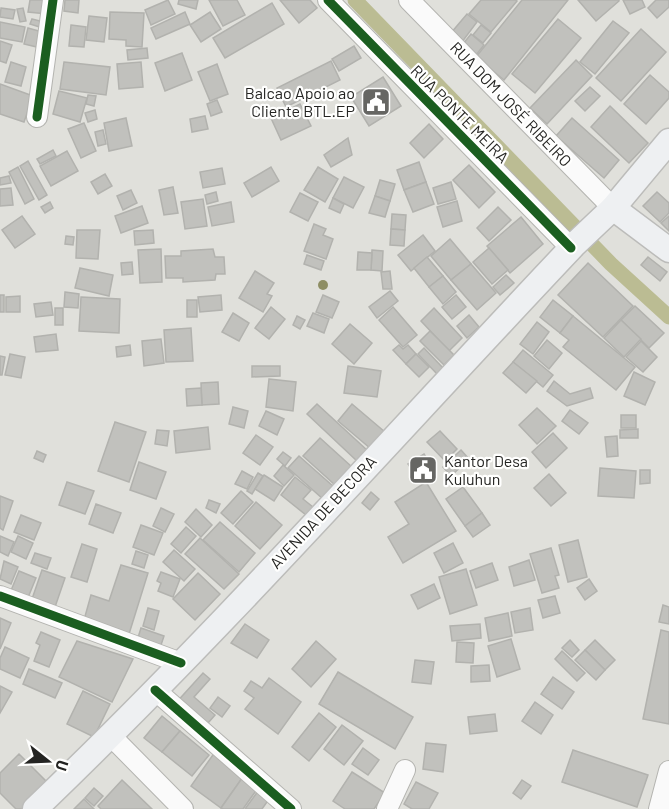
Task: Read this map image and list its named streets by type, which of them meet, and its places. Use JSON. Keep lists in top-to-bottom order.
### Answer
{
  "streets": {
    "main road": ["AVENIDA DE BECORA"],
    "street": ["RUA DOM JOSÉ RIBEIRO", "RUA PONTE MEIRA"]
  },
  "crossings": [
    ["RUA DOM JOSÉ RIBEIRO", "AVENIDA DE BECORA"],
    ["RUA PONTE MEIRA", "AVENIDA DE BECORA"]
  ],
  "places": {
    "public building": ["Balcao Apoio ao Cliente BTL.EP", "Kantor Desa Kuluhun"]
  },
  "north": "right"
}
